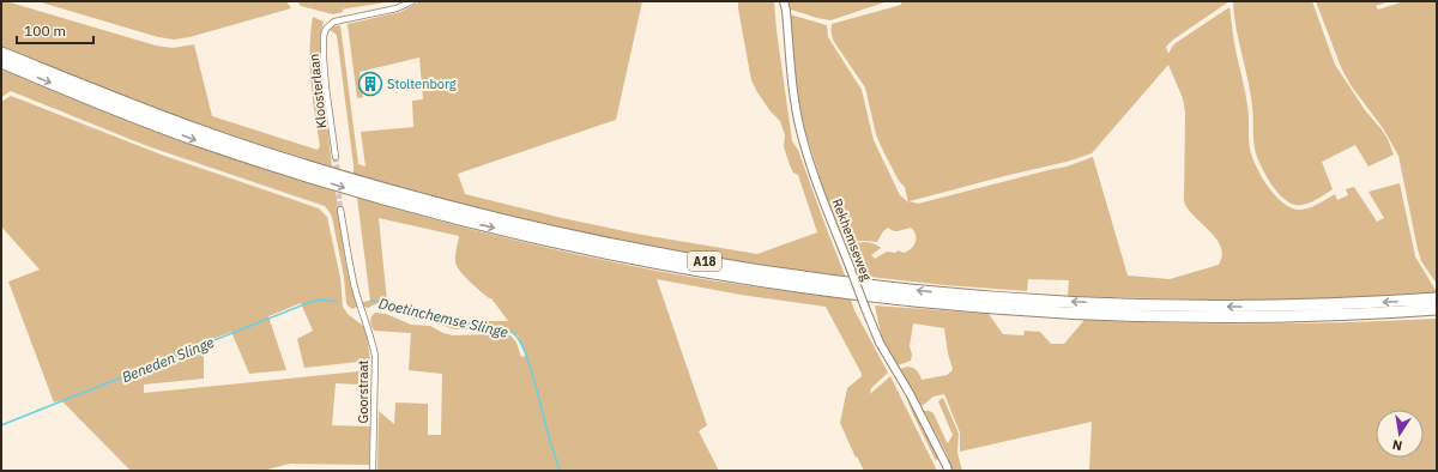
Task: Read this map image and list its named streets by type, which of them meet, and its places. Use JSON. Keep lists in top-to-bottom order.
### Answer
{
  "streets": {
    "highway": ["A18"],
    "street": ["Kloosterlaan", "Rekhemseweg", "Goorstraat"]
  },
  "water": ["Doetinchemse Slinge", "Beneden Slinge"],
  "places": {
    "building": ["Stoltenborg"]
  },
  "scale_bar": "100 m",
  "north": "bottom"
}
